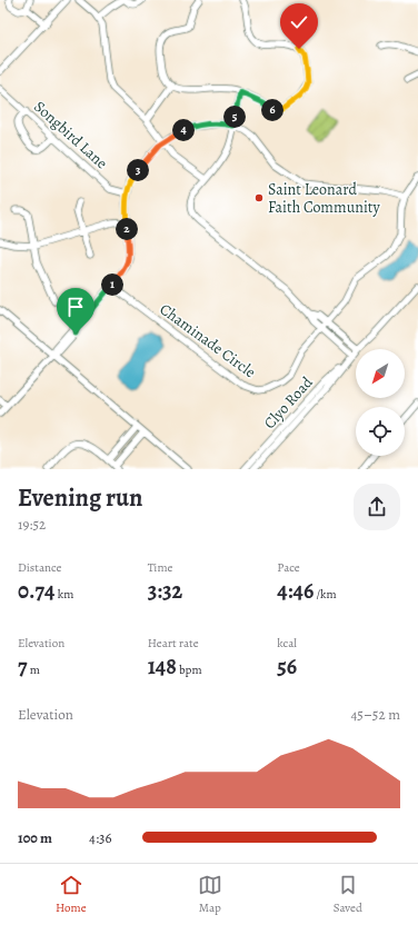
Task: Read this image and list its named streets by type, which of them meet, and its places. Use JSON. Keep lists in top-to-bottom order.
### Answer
{
  "streets": {
    "street": ["Songbird Lane", "Chaminade Circle", "Clyo Road"]
  },
  "places": ["Saint Leonard Faith Community"],
  "north": "bottom left",
  "page": {
    "pins": [
      "6",
      "5",
      "4",
      "3",
      "2",
      "1"
    ],
    "heading": ["Evening run", "19:52"],
    "stats": [
      ["Distance", "0.74 km"],
      ["Time", "3:32"],
      ["Pace", "4:46 /km"],
      ["Elevation", "7 m"],
      ["Heart rate", "148 bpm"],
      ["kcal", "56"]
    ],
    "chart": ["Elevation", "45–52 m"],
    "list": [
      {
        "name": "100 m",
        "note": "4:36"
      }
    ],
    "tabs": ["Home", "Map", "Saved"]
  }
}
